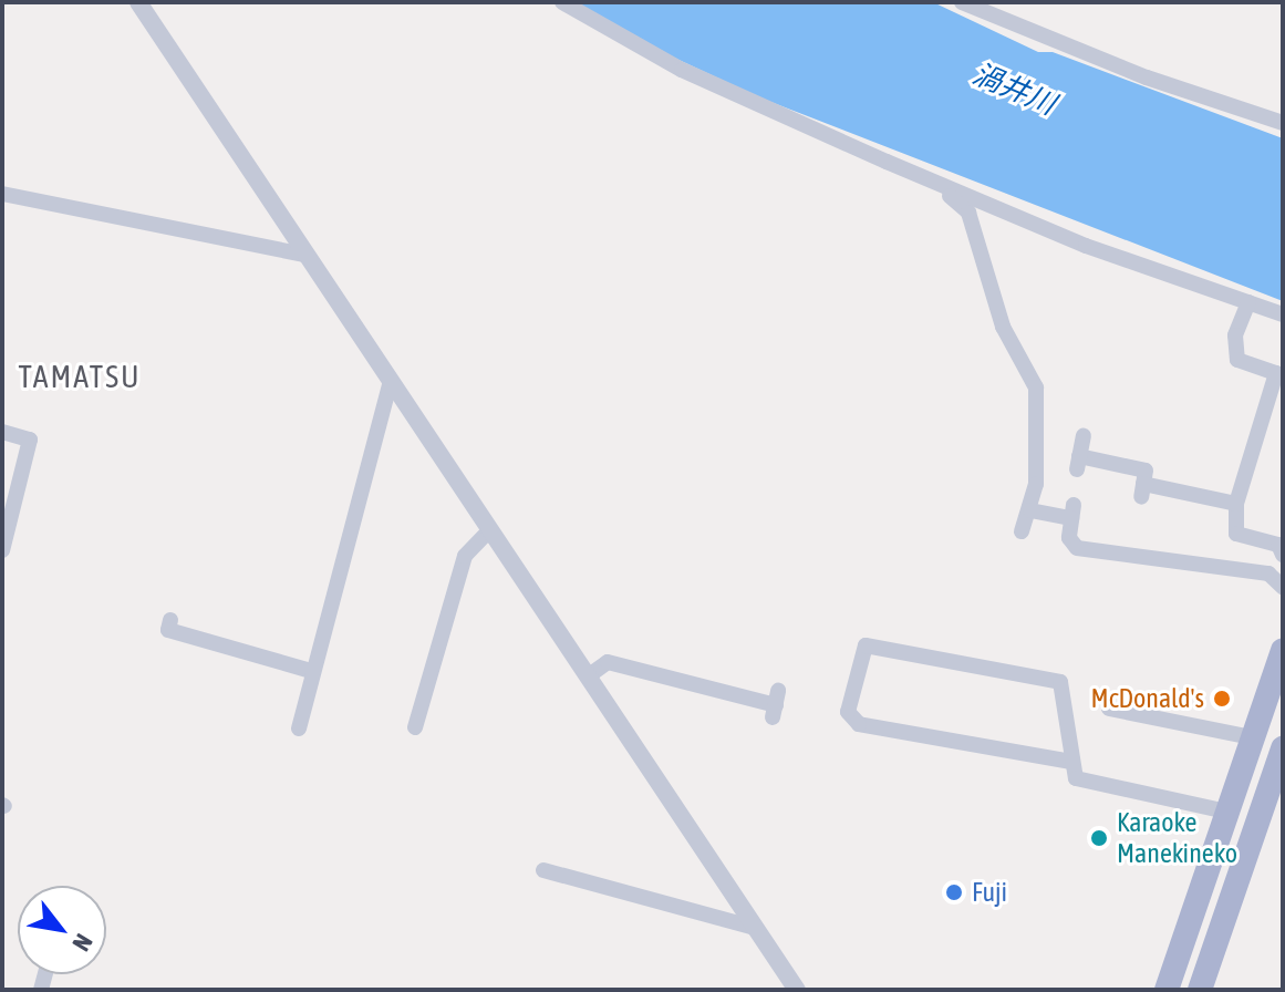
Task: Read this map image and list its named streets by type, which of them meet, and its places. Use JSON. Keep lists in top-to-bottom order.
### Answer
{
  "districts": ["TAMATSU"],
  "water": ["渦井川"],
  "places": ["McDonald's", "Karaoke Manekineko", "Fuji"],
  "north": "bottom right"
}
